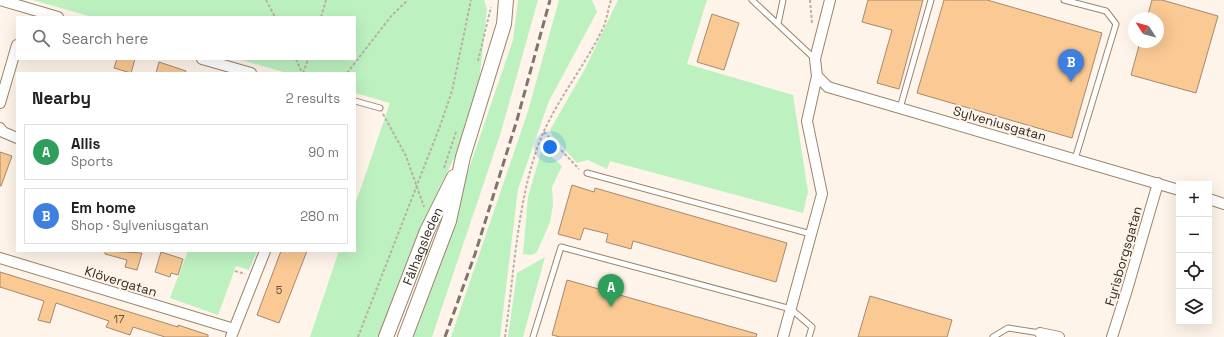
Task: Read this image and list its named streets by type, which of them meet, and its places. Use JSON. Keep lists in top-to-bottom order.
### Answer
{
  "streets": {
    "street": [
      "Sylveniusgatan",
      "Fålhagsleden",
      "Fyrisborgsgatan",
      "Klövergatan"
    ]
  },
  "crossings": [
    ["Sylveniusgatan", "Fyrisborgsgatan"]
  ],
  "house_numbers": ["5", "17"],
  "north": "top left",
  "page": {
    "search": "Search here",
    "pins": ["B", "A"],
    "heading": ["Nearby", "2 results"],
    "list": [
      {
        "mark": "A",
        "name": "Allis",
        "note": "Sports",
        "value": "90 m"
      },
      {
        "mark": "B",
        "name": "Em home",
        "note": "Shop · Sylveniusgatan",
        "value": "280 m"
      }
    ],
    "map_buttons": ["+", "−"]
  }
}
